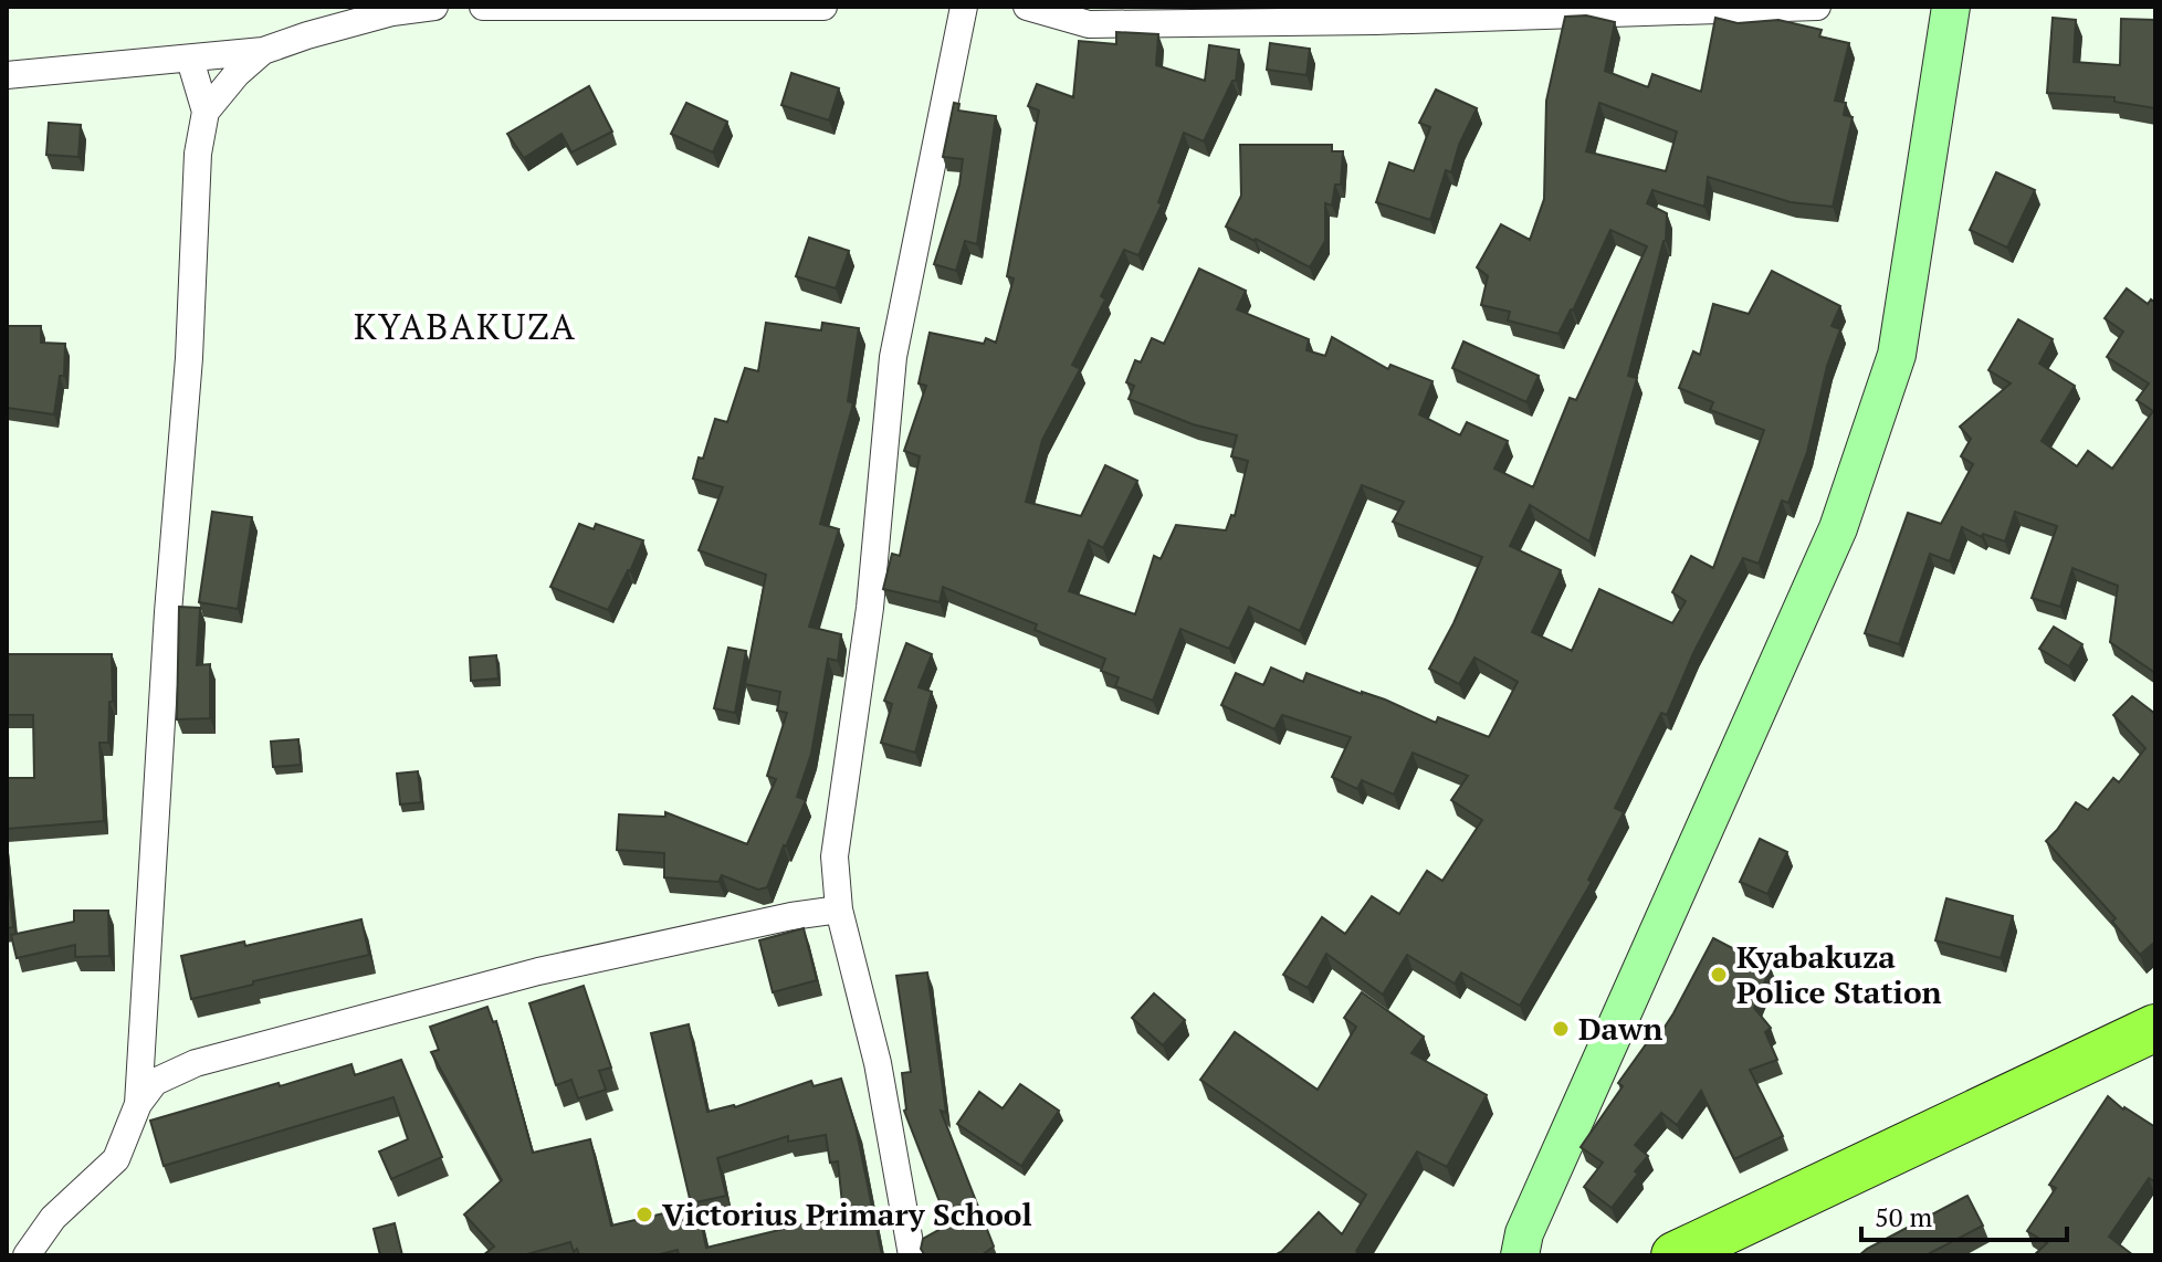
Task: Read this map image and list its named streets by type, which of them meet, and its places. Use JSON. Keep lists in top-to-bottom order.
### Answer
{
  "districts": ["KYABAKUZA"],
  "places": ["Kyabakuza Police Station", "Dawn", "Victorius Primary School"],
  "scale_bar": "50 m"
}
